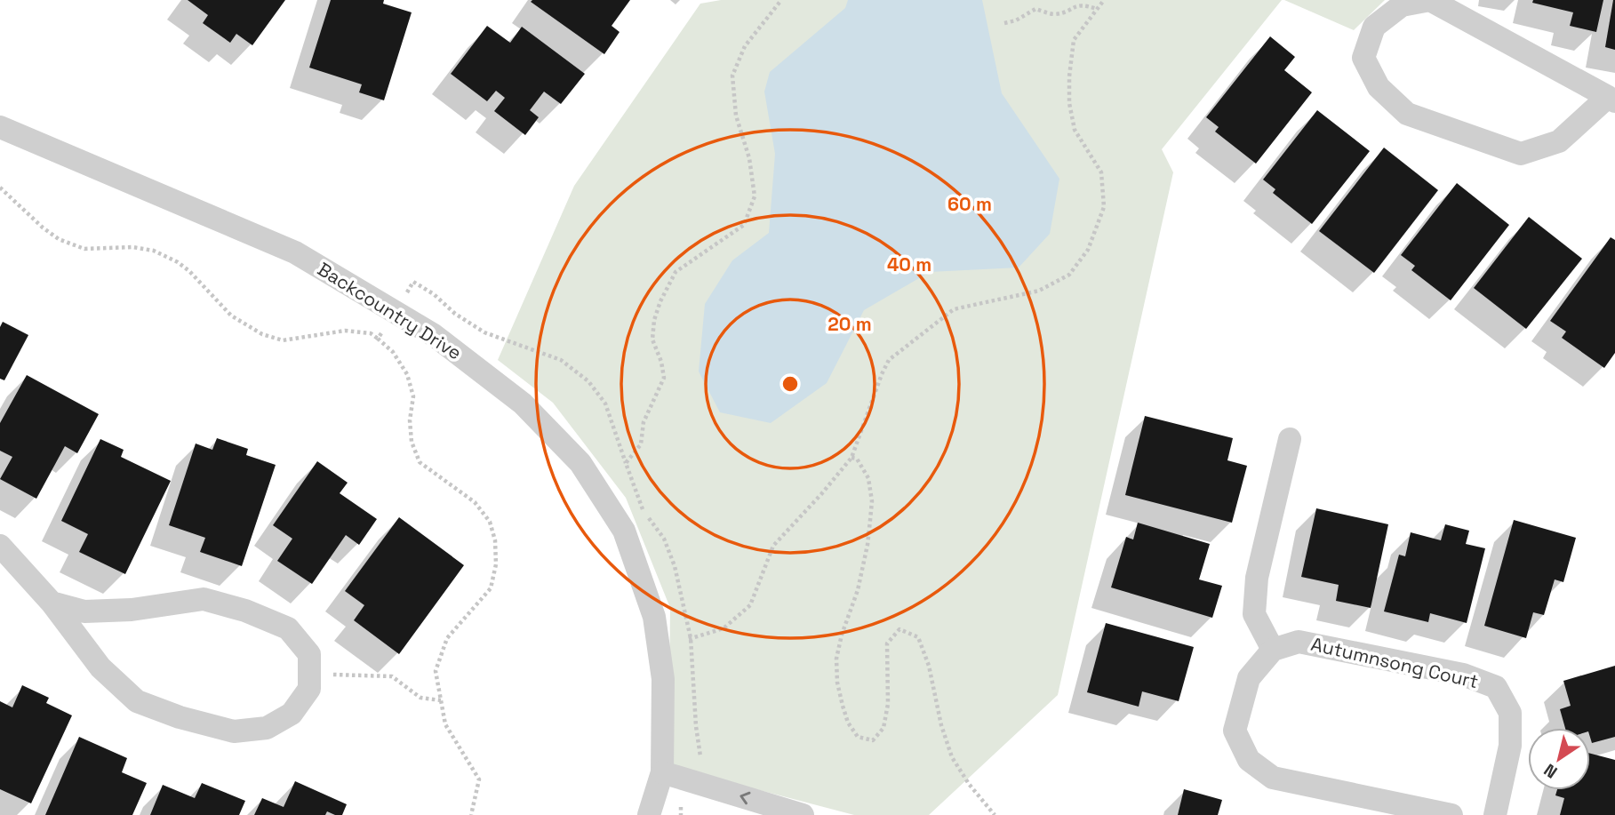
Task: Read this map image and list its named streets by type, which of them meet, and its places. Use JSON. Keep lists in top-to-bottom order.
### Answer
{
  "streets": {
    "street": ["Backcountry Drive", "Autumnsong Court"]
  },
  "north": "bottom left",
  "rings": ["60 m", "40 m", "20 m"]
}
